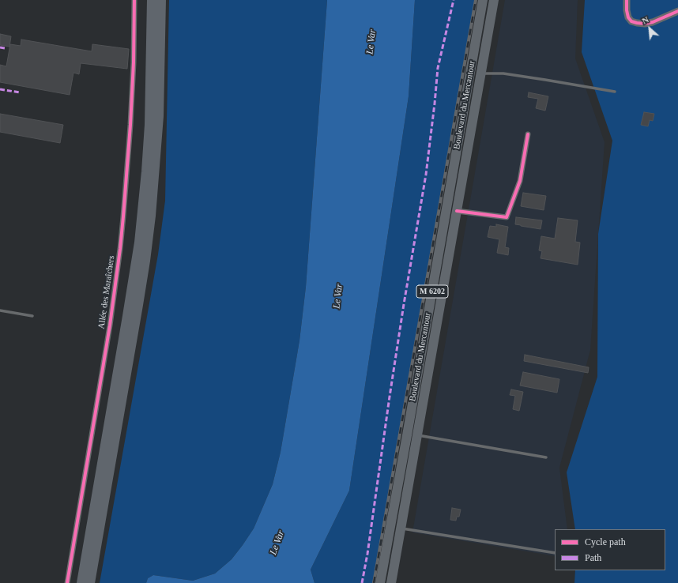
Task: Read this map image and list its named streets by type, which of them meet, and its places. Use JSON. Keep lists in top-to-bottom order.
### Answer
{
  "streets": {
    "main road": ["Boulevard du Mercantour", "M 6202"],
    "street": ["Allée des Maraîchers"]
  },
  "water": ["Le Var"],
  "legend": ["Cycle path", "Path"],
  "north": "top left"
}
